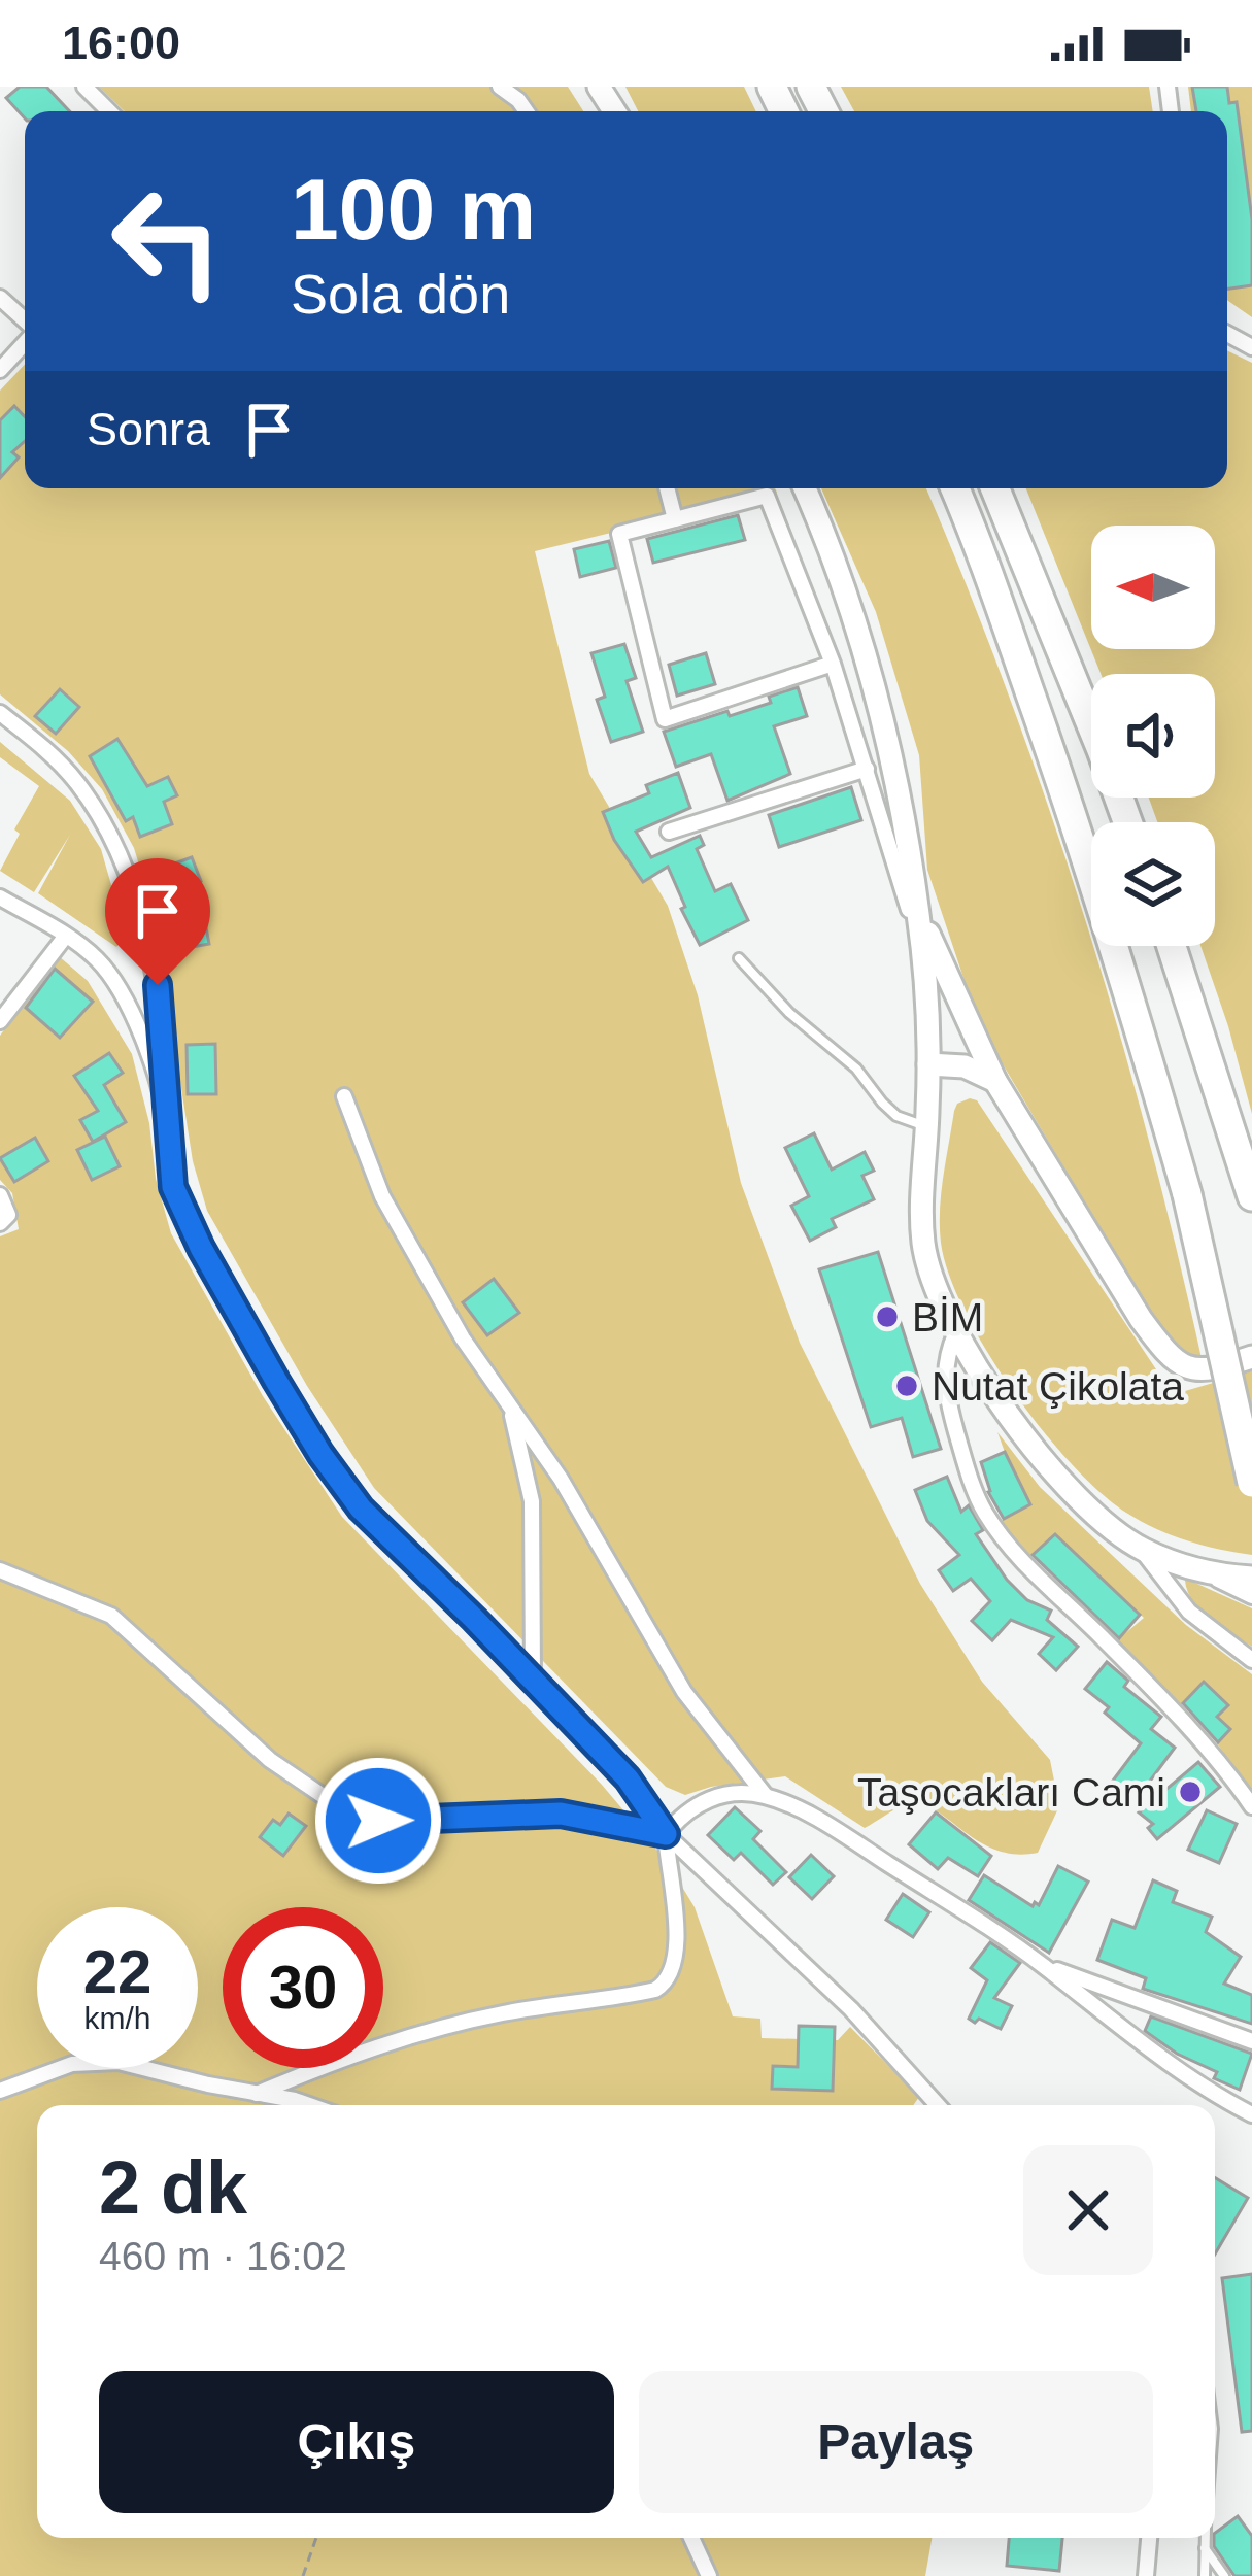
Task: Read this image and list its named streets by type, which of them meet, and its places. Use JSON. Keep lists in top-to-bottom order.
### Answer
{
  "places": ["BİM", "Nutat Çikolata", "Taşocakları Cami"],
  "north": "left",
  "page": {
    "status": "16:00",
    "turn": ["100 m", "Sola dön"],
    "then": "Sonra",
    "speed": "22 km/h",
    "limit": "30",
    "heading": ["2 dk", "460 m · 16:02"],
    "buttons": ["Çıkış", "Paylaş"]
  }
}
